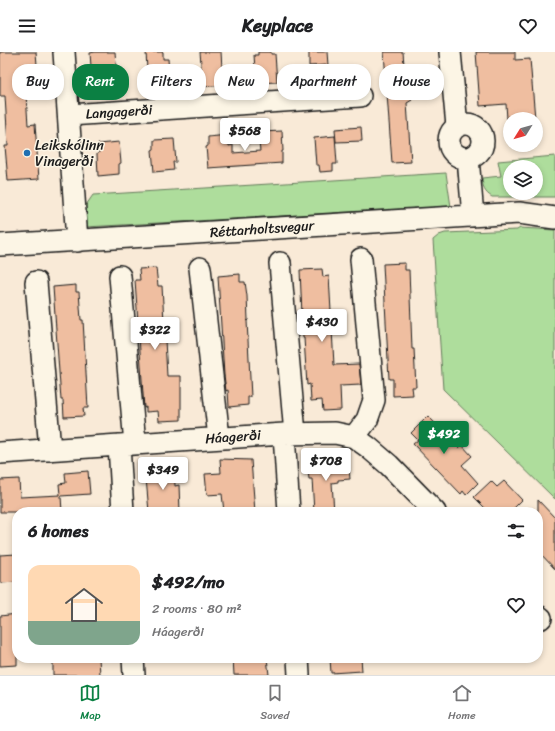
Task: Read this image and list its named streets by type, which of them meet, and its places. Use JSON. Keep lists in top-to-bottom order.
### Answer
{
  "streets": {
    "street": ["Langagerði", "Réttarholtsvegur", "Háagerði"]
  },
  "crossings": [
    ["Langagerði", "Réttarholtsvegur"]
  ],
  "places": ["Leikskólinn Vinagerði"],
  "north": "bottom left",
  "page": {
    "header": "Keyplace",
    "chip": [
      "Buy",
      "Rent",
      "Filters",
      "New",
      "Apartment",
      "House"
    ],
    "price": [
      "$568",
      "$430",
      "$322",
      "$492",
      "$708",
      "$349"
    ],
    "heading": "6 homes",
    "list": [
      {
        "name": "$492/mo",
        "note": "2 rooms · 80 m² · Háagerði"
      }
    ],
    "tabs": ["Map", "Saved", "Home"]
  }
}
